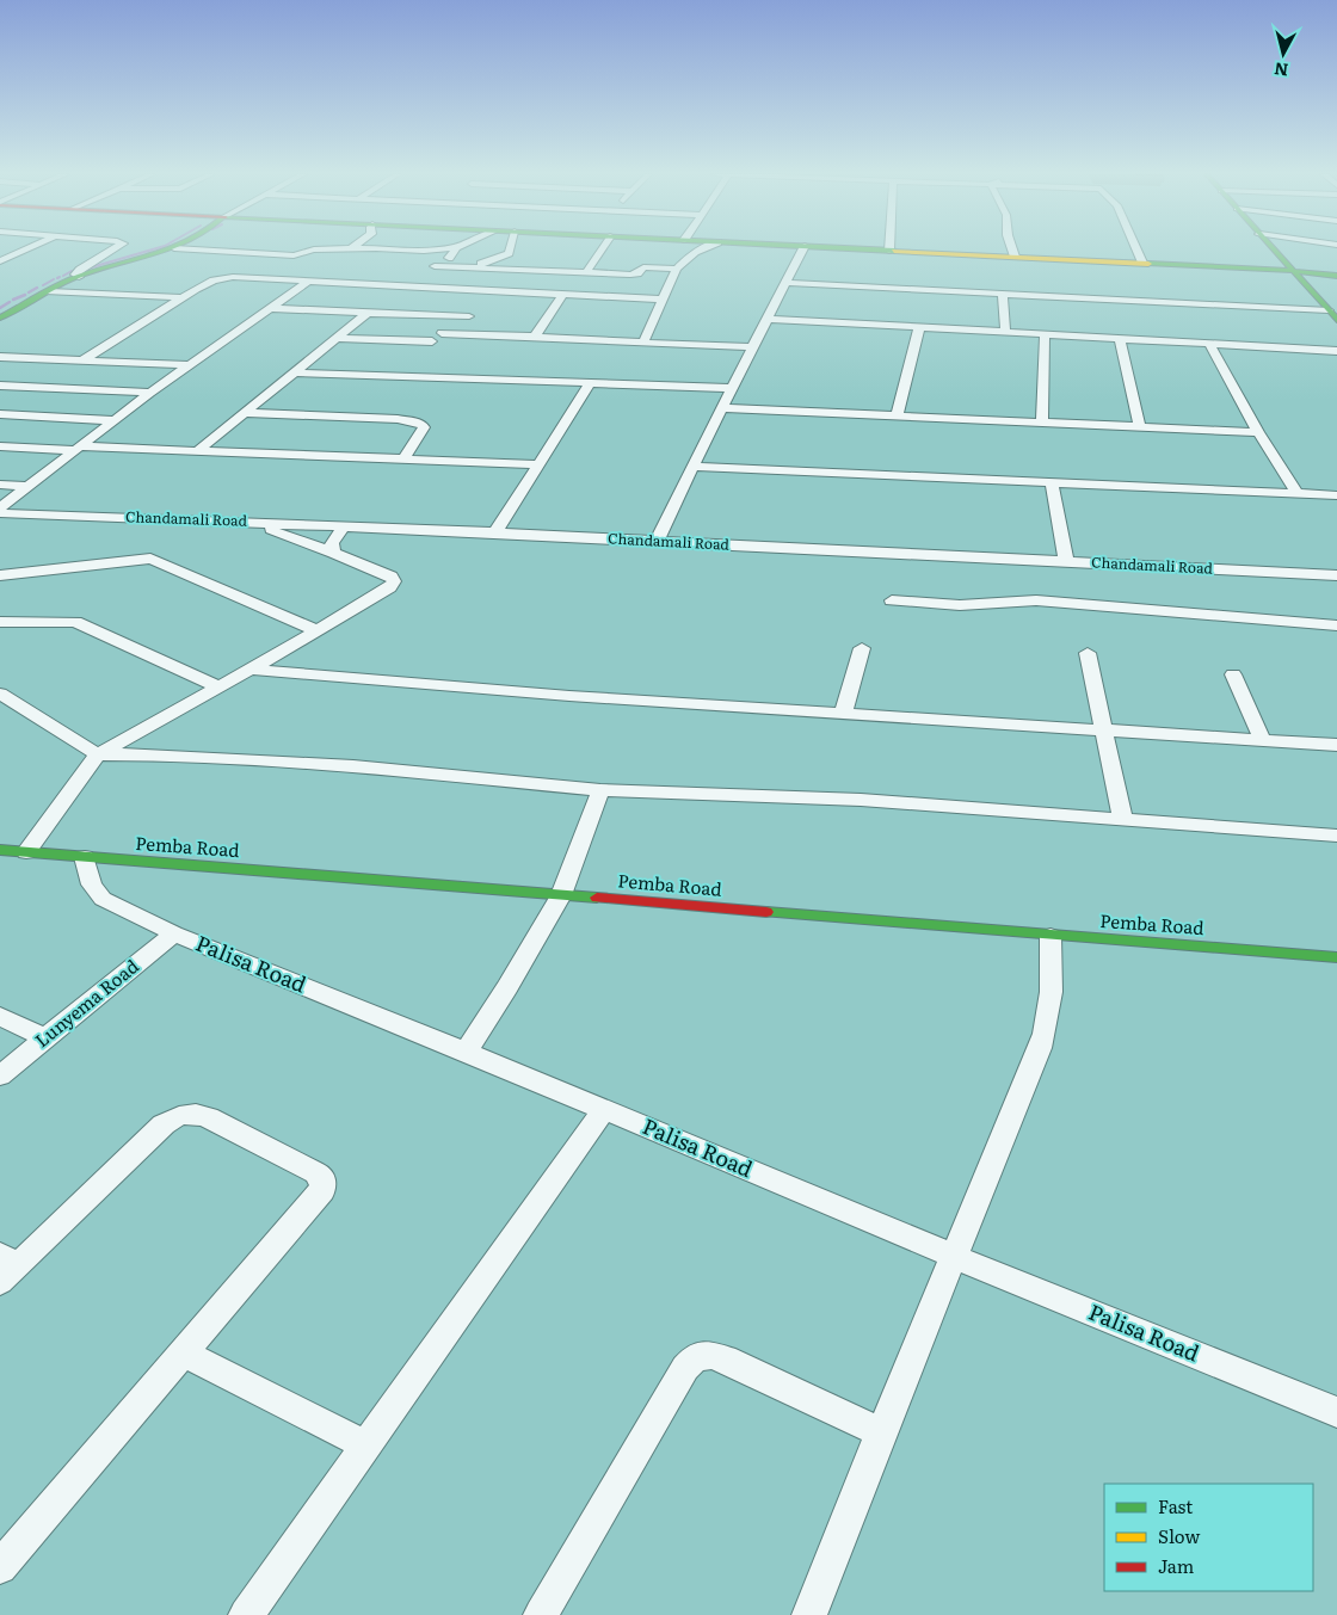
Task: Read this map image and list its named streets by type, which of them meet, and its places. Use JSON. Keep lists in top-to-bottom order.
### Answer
{
  "streets": {
    "main road": ["Pemba Road"],
    "street": ["Chandamali Road", "Palisa Road", "Lunyema Road"]
  },
  "crossings": [
    ["Pemba Road", "Palisa Road"],
    ["Palisa Road", "Lunyema Road"]
  ],
  "legend": ["Fast", "Slow", "Jam"],
  "north": "bottom"
}
